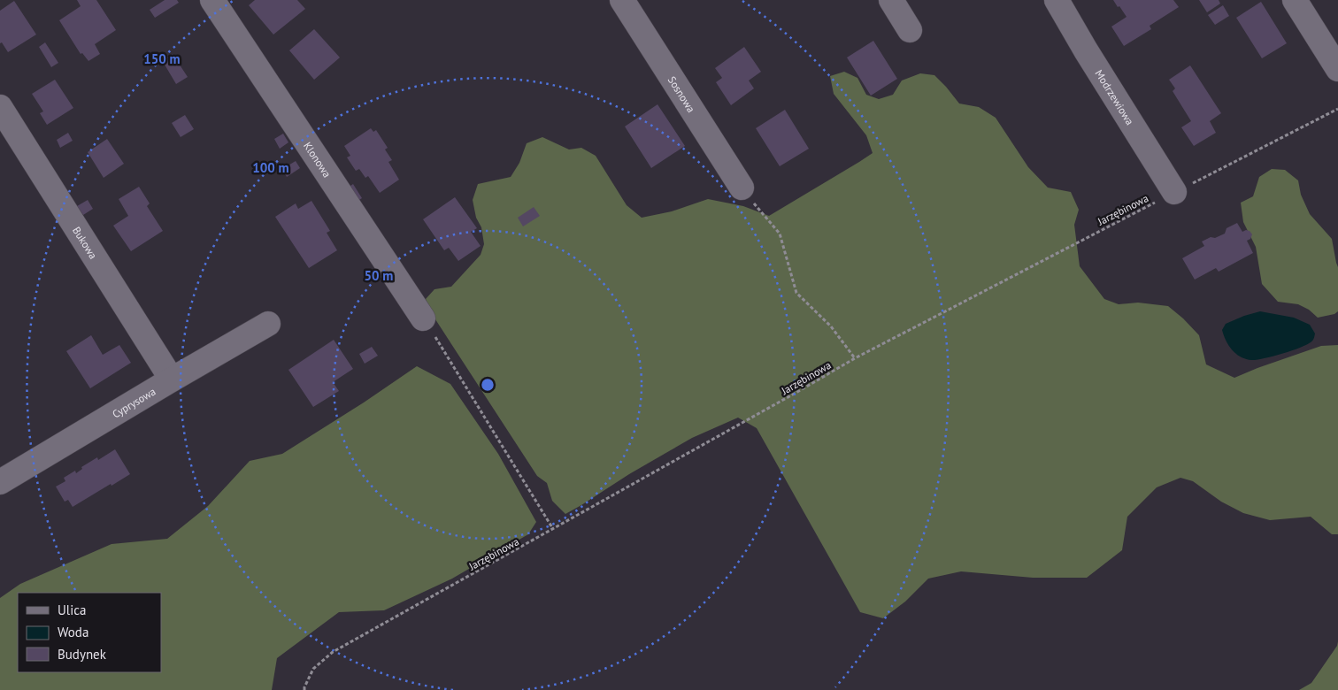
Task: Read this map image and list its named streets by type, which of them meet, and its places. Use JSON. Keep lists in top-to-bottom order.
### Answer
{
  "streets": {
    "street": [
      "Sosnowa",
      "Modrzewiowa",
      "Klonowa",
      "Bukowa",
      "Cyprysowa"
    ],
    "path": ["Jarzębinowa"]
  },
  "crossings": [
    ["Modrzewiowa", "Jarzębinowa"],
    ["Bukowa", "Cyprysowa"]
  ],
  "legend": ["Ulica", "Woda", "Budynek"],
  "rings": ["150 m", "100 m", "50 m"]
}
